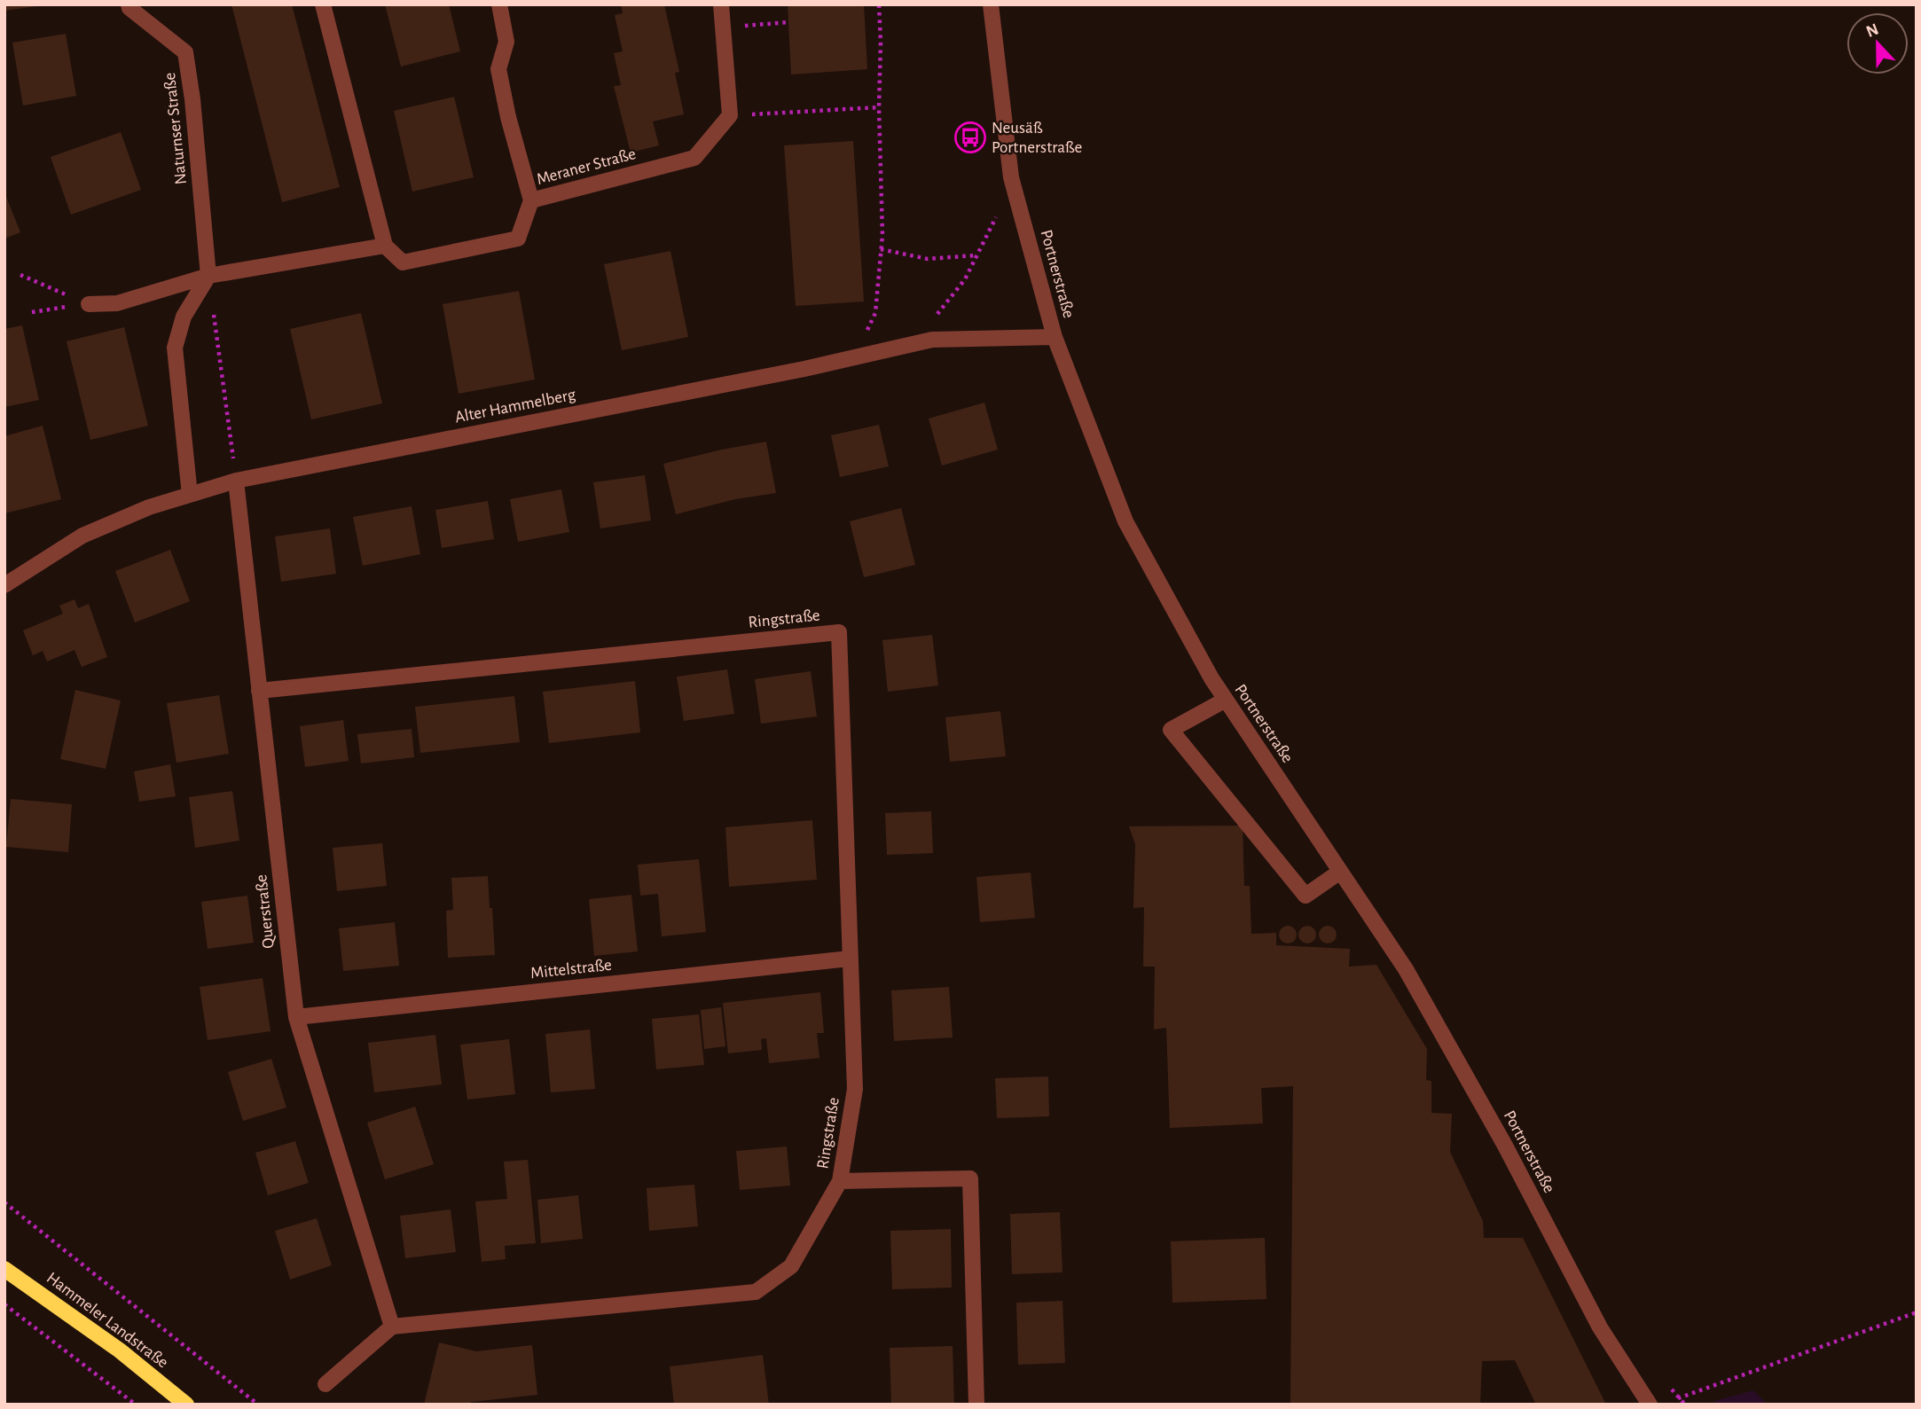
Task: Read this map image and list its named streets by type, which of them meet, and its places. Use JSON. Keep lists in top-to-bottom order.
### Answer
{
  "streets": {
    "main road": ["Hammeler Landstraße"],
    "street": [
      "Naturnser Straße",
      "Meraner Straße",
      "Portnerstraße",
      "Alter Hammelberg",
      "Ringstraße",
      "Querstraße",
      "Mittelstraße"
    ]
  },
  "crossings": [
    ["Portnerstraße", "Alter Hammelberg"],
    ["Alter Hammelberg", "Querstraße"],
    ["Ringstraße", "Querstraße"],
    ["Ringstraße", "Mittelstraße"],
    ["Querstraße", "Mittelstraße"]
  ],
  "places": {
    "bus stop": ["Neusäß Portnerstraße"]
  },
  "north": "top"
}
